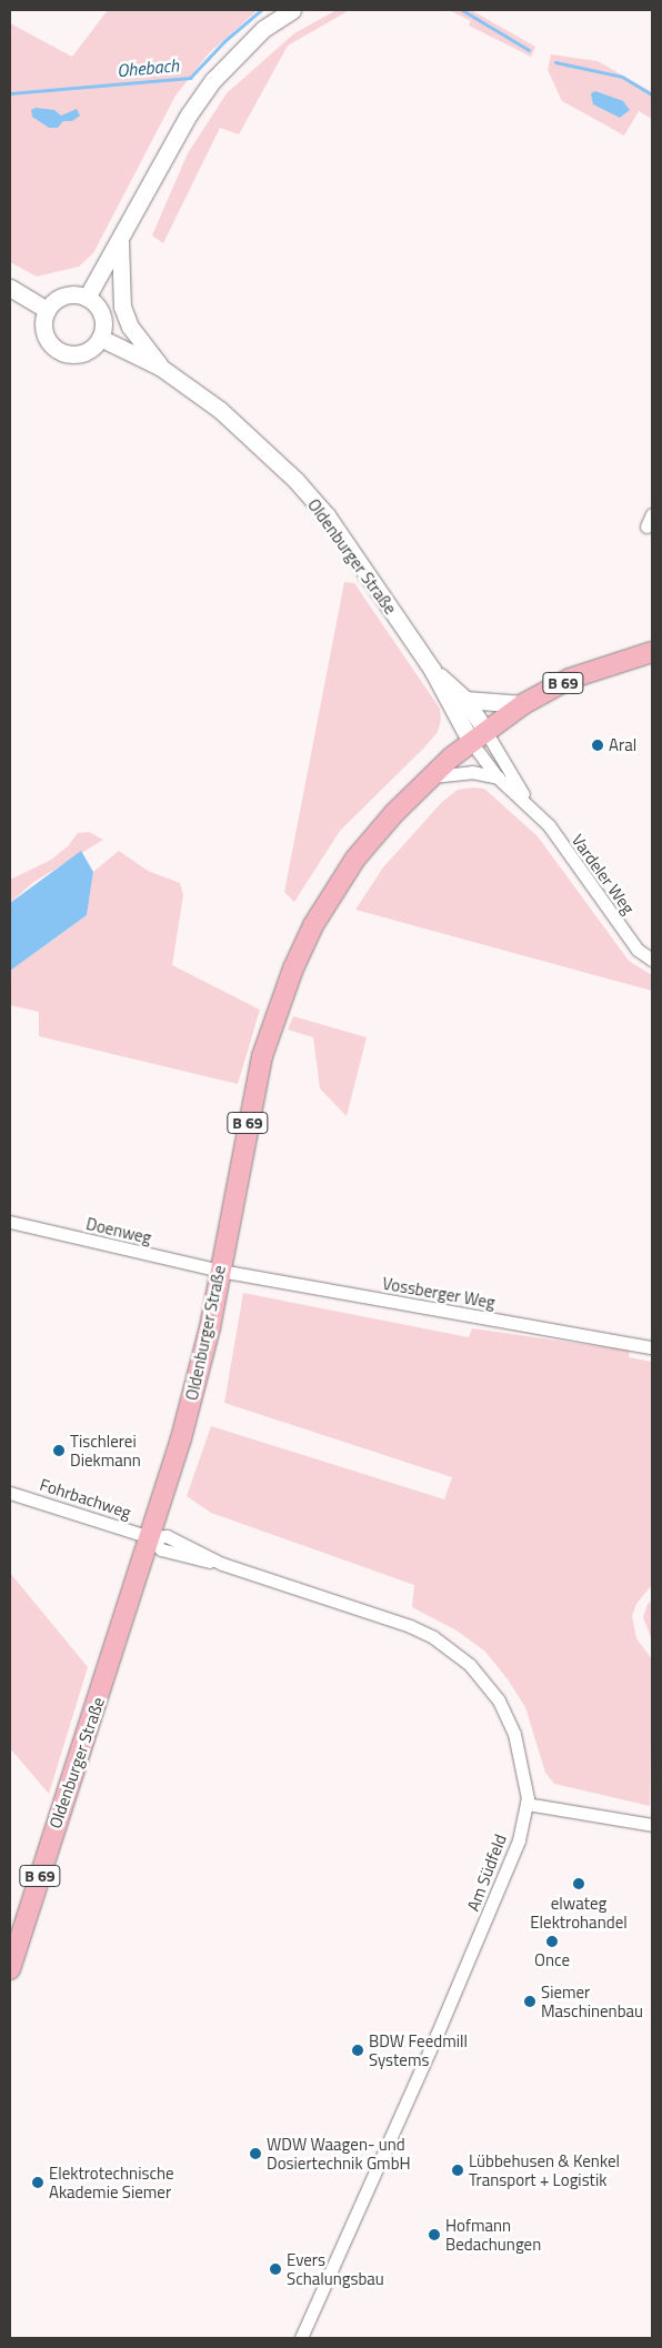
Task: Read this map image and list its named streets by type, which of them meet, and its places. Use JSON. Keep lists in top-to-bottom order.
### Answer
{
  "streets": {
    "main road": ["Oldenburger Straße", "B 69"],
    "street": [
      "Vardeler Weg",
      "Doenweg",
      "Vossberger Weg",
      "Fohrbachweg",
      "Am Südfeld"
    ]
  },
  "crossings": [
    ["Oldenburger Straße", "B 69"],
    ["Oldenburger Straße", "Vardeler Weg"],
    ["Oldenburger Straße", "Doenweg"],
    ["Oldenburger Straße", "Vossberger Weg"],
    ["Oldenburger Straße", "Fohrbachweg"],
    ["Oldenburger Straße", "Am Südfeld"],
    ["B 69", "Vardeler Weg"],
    ["Doenweg", "Vossberger Weg"],
    ["Fohrbachweg", "Am Südfeld"]
  ],
  "water": ["Ohebach"],
  "places": [
    "Aral",
    "Tischlerei Diekmann",
    "elwateg Elektrohandel",
    "Once",
    "Siemer Maschinenbau",
    "BDW Feedmill Systems",
    "WDW Waagen- und Dosiertechnik GmbH",
    "Lübbehusen & Kenkel Transport + Logistik",
    "Elektrotechnische Akademie Siemer",
    "Hofmann Bedachungen",
    "Evers Schalungsbau"
  ]
}
